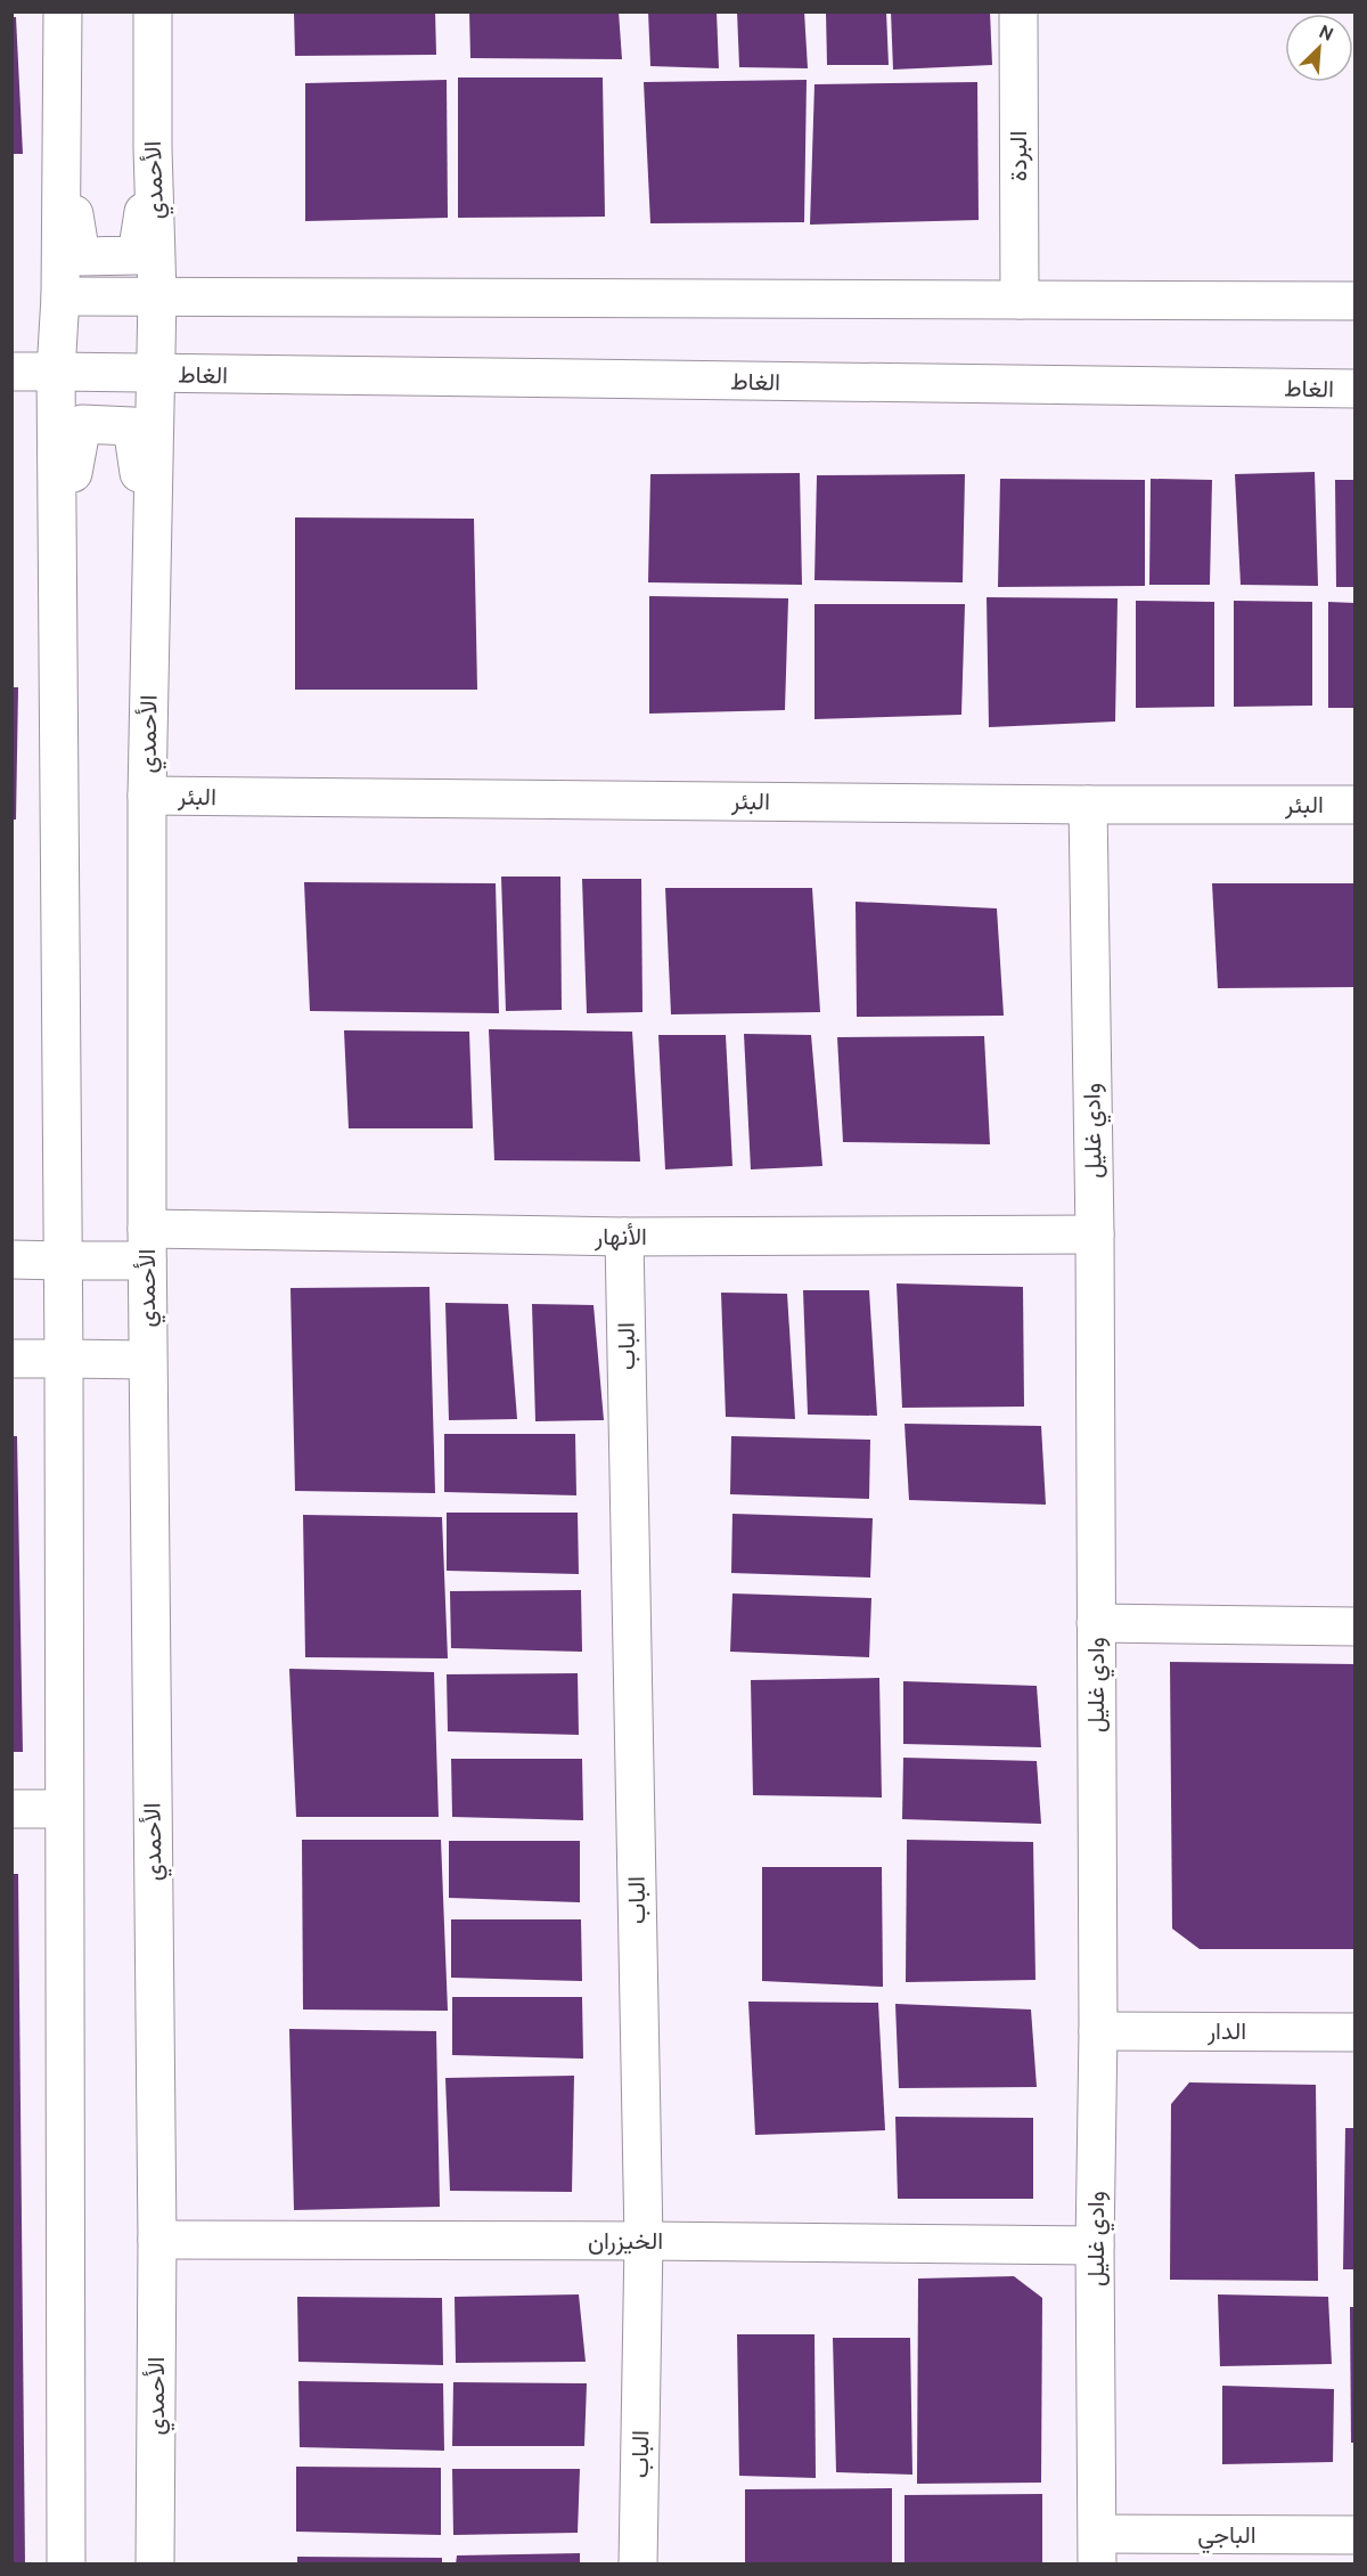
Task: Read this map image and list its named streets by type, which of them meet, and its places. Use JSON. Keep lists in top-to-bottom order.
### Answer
{
  "streets": {
    "street": [
      "البردة",
      "الأحمدي",
      "الغاط",
      "البئر",
      "وادي غليل",
      "الأنهار",
      "الباب",
      "الدار",
      "الخيزران",
      "الباجي"
    ]
  },
  "crossings": [
    ["الأحمدي", "الغاط"],
    ["الأحمدي", "البئر"],
    ["الأحمدي", "الأنهار"],
    ["الأحمدي", "الخيزران"],
    ["البئر", "وادي غليل"],
    ["وادي غليل", "الأنهار"],
    ["وادي غليل", "الدار"],
    ["وادي غليل", "الخيزران"],
    ["وادي غليل", "الباجي"],
    ["الأنهار", "الباب"],
    ["الباب", "الخيزران"]
  ],
  "north": "top right"
}
